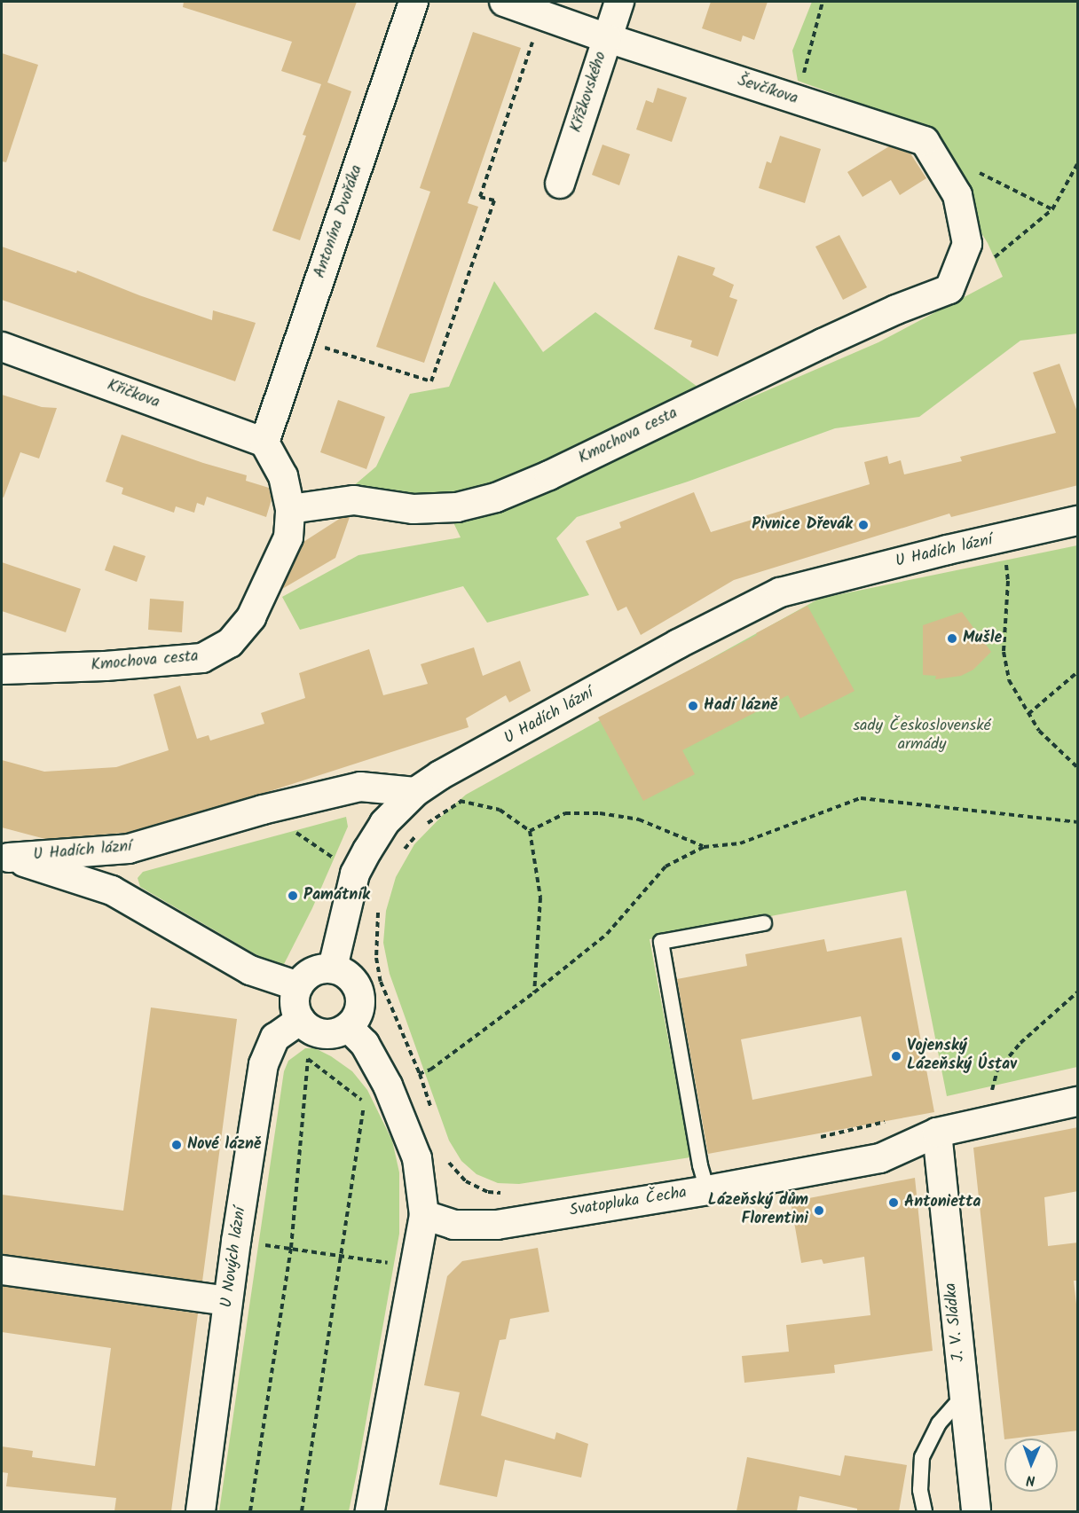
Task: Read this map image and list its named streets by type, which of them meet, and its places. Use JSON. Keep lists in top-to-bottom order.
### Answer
{
  "streets": {
    "street": [
      "Ševčíkova",
      "Křížkovského",
      "Antonína Dvořáka",
      "Křičkova",
      "Kmochova cesta",
      "U Hadích lázní",
      "Svatopluka Čecha",
      "U Nových lázní",
      "J. V. Sládka"
    ]
  },
  "crossings": [
    ["Ševčíkova", "Křížkovského"],
    ["Ševčíkova", "Kmochova cesta"],
    ["Antonína Dvořáka", "Křičkova"],
    ["Antonína Dvořáka", "Kmochova cesta"],
    ["Křičkova", "Kmochova cesta"],
    ["Svatopluka Čecha", "J. V. Sládka"]
  ],
  "parks": ["sady Československé armády"],
  "places": [
    "Pivnice Dřevák",
    "Mušle",
    "Hadí lázně",
    "Památník",
    "Vojenský Lázeňský Ústav",
    "Nové lázně",
    "Antonietta",
    "Lázeňský dům Florentini"
  ],
  "north": "bottom"
}
